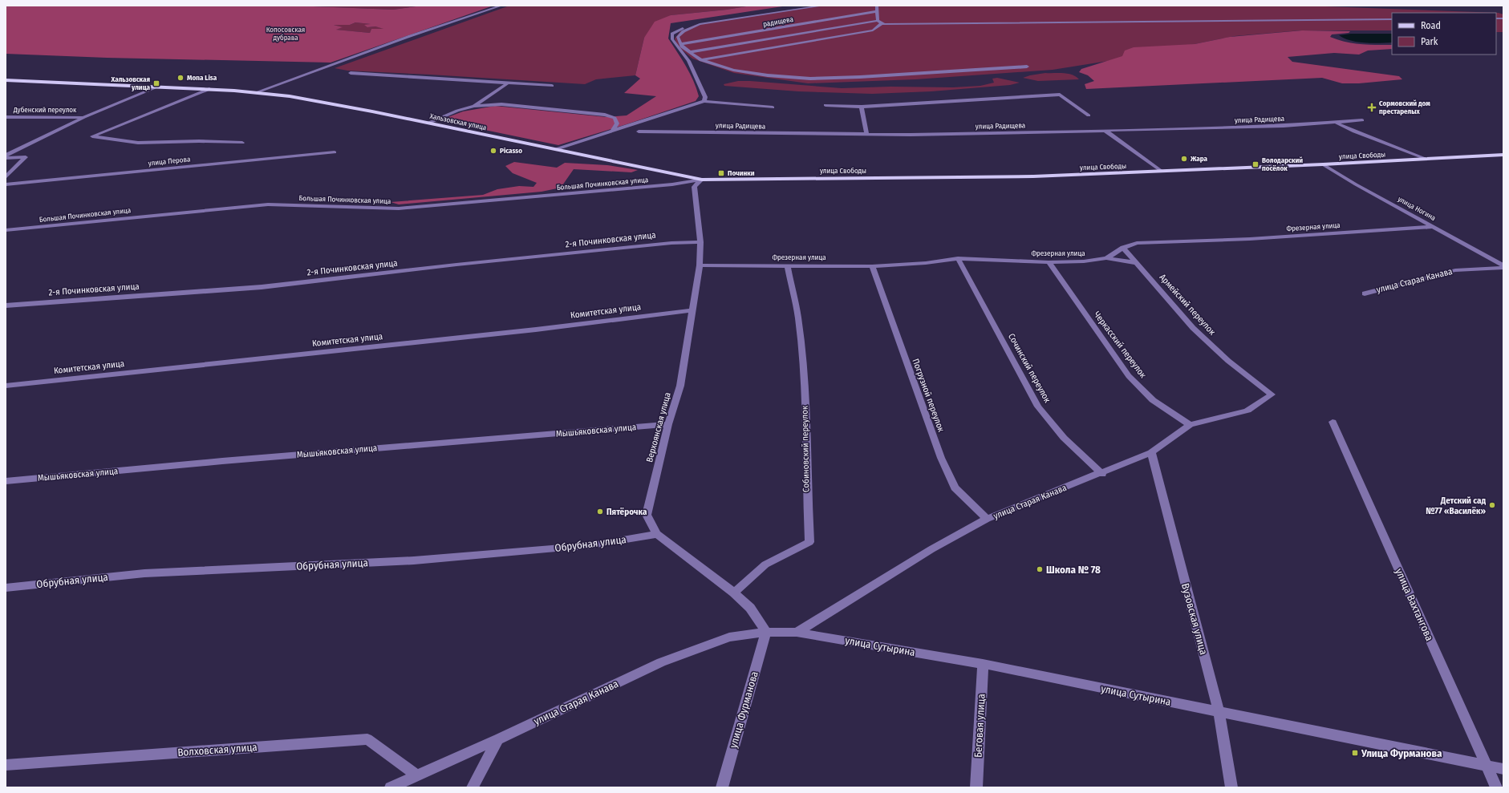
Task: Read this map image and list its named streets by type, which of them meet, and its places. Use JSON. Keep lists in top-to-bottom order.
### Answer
{
  "streets": {
    "main road": ["Хальзовская улица", "улица Свободы"],
    "street": [
      "радищева",
      "Дубенский переулок",
      "улица Радищева",
      "улица Перова",
      "Большая Починковская улица",
      "улица Ногина",
      "Фрезерная улица",
      "2-я Починковская улица",
      "улица Старая Канава",
      "Армейский переулок",
      "Комитетская улица",
      "Черкасский переулок",
      "Сочинский переулок",
      "Погрузной переулок",
      "Верхоянская улица",
      "Мышьяковская улица",
      "Собиновский переулок",
      "Обрубная улица",
      "улица Вахтангова",
      "Вузовская улица",
      "улица Сутырина",
      "улица Фурманова",
      "Беговая улица",
      "Волховская улица"
    ]
  },
  "crossings": [
    ["Дубенский переулок", "Хальзовская улица"],
    ["Хальзовская улица", "улица Свободы"],
    ["Хальзовская улица", "Большая Починковская улица"],
    ["Хальзовская улица", "Верхоянская улица"],
    ["улица Свободы", "Большая Починковская улица"],
    ["улица Свободы", "улица Ногина"],
    ["улица Свободы", "Верхоянская улица"],
    ["Большая Починковская улица", "Верхоянская улица"],
    ["улица Ногина", "Фрезерная улица"],
    ["Фрезерная улица", "Армейский переулок"],
    ["Фрезерная улица", "Черкасский переулок"],
    ["Фрезерная улица", "Сочинский переулок"],
    ["Фрезерная улица", "Погрузной переулок"],
    ["Фрезерная улица", "Верхоянская улица"],
    ["Фрезерная улица", "Собиновский переулок"],
    ["2-я Починковская улица", "Верхоянская улица"],
    ["улица Старая Канава", "Армейский переулок"],
    ["улица Старая Канава", "Черкасский переулок"],
    ["улица Старая Канава", "Сочинский переулок"],
    ["улица Старая Канава", "Погрузной переулок"],
    ["улица Старая Канава", "Верхоянская улица"],
    ["улица Старая Канава", "Вузовская улица"],
    ["улица Старая Канава", "улица Сутырина"],
    ["улица Старая Канава", "улица Фурманова"],
    ["улица Старая Канава", "Волховская улица"],
    ["Комитетская улица", "Верхоянская улица"],
    ["Верхоянская улица", "Мышьяковская улица"],
    ["Верхоянская улица", "Собиновский переулок"],
    ["Верхоянская улица", "Обрубная улица"],
    ["Верхоянская улица", "улица Сутырина"],
    ["Верхоянская улица", "улица Фурманова"],
    ["улица Вахтангова", "улица Сутырина"],
    ["Вузовская улица", "улица Сутырина"],
    ["улица Сутырина", "улица Фурманова"],
    ["улица Сутырина", "Беговая улица"]
  ],
  "parks": ["Копосовская дубрава"],
  "places": {
    "other": [
      "Mona Lisa",
      "Picasso",
      "Жара",
      "Детский сад №77 «Василёк»",
      "Пятёрочка",
      "Школа № 78"
    ],
    "transit": [
      "Хальзовская улица",
      "Володарский посёлок",
      "Починки",
      "Улица Фурманова"
    ],
    "health": ["Сормовский дом престарелых"]
  },
  "legend": ["Road", "Park"]
}
